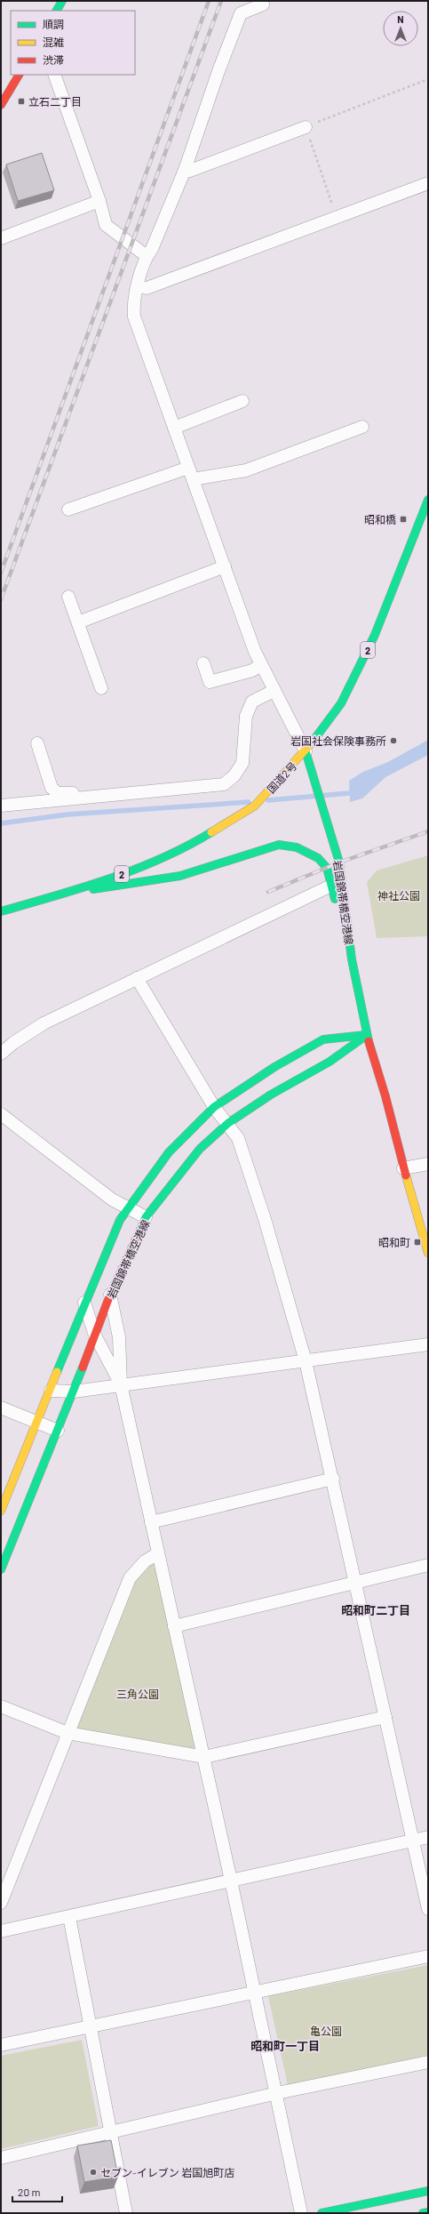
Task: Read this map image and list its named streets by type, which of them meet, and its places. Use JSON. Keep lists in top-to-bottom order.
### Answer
{
  "streets": {
    "main road": ["2", "国道2号", "岩国錦帯橋空港線"]
  },
  "crossings": [
    ["国道2号", "岩国錦帯橋空港線"]
  ],
  "districts": ["昭和町二丁目", "昭和町一丁目"],
  "parks": ["神社公園", "三角公園", "亀公園"],
  "places": {
    "transit": ["立石二丁目", "昭和橋", "昭和町"],
    "other": ["岩国社会保険事務所", "セブン-イレブン 岩国旭町店"]
  },
  "legend": ["順調", "混雑", "渋滞"],
  "scale_bar": "20 m",
  "north": "top"
}
